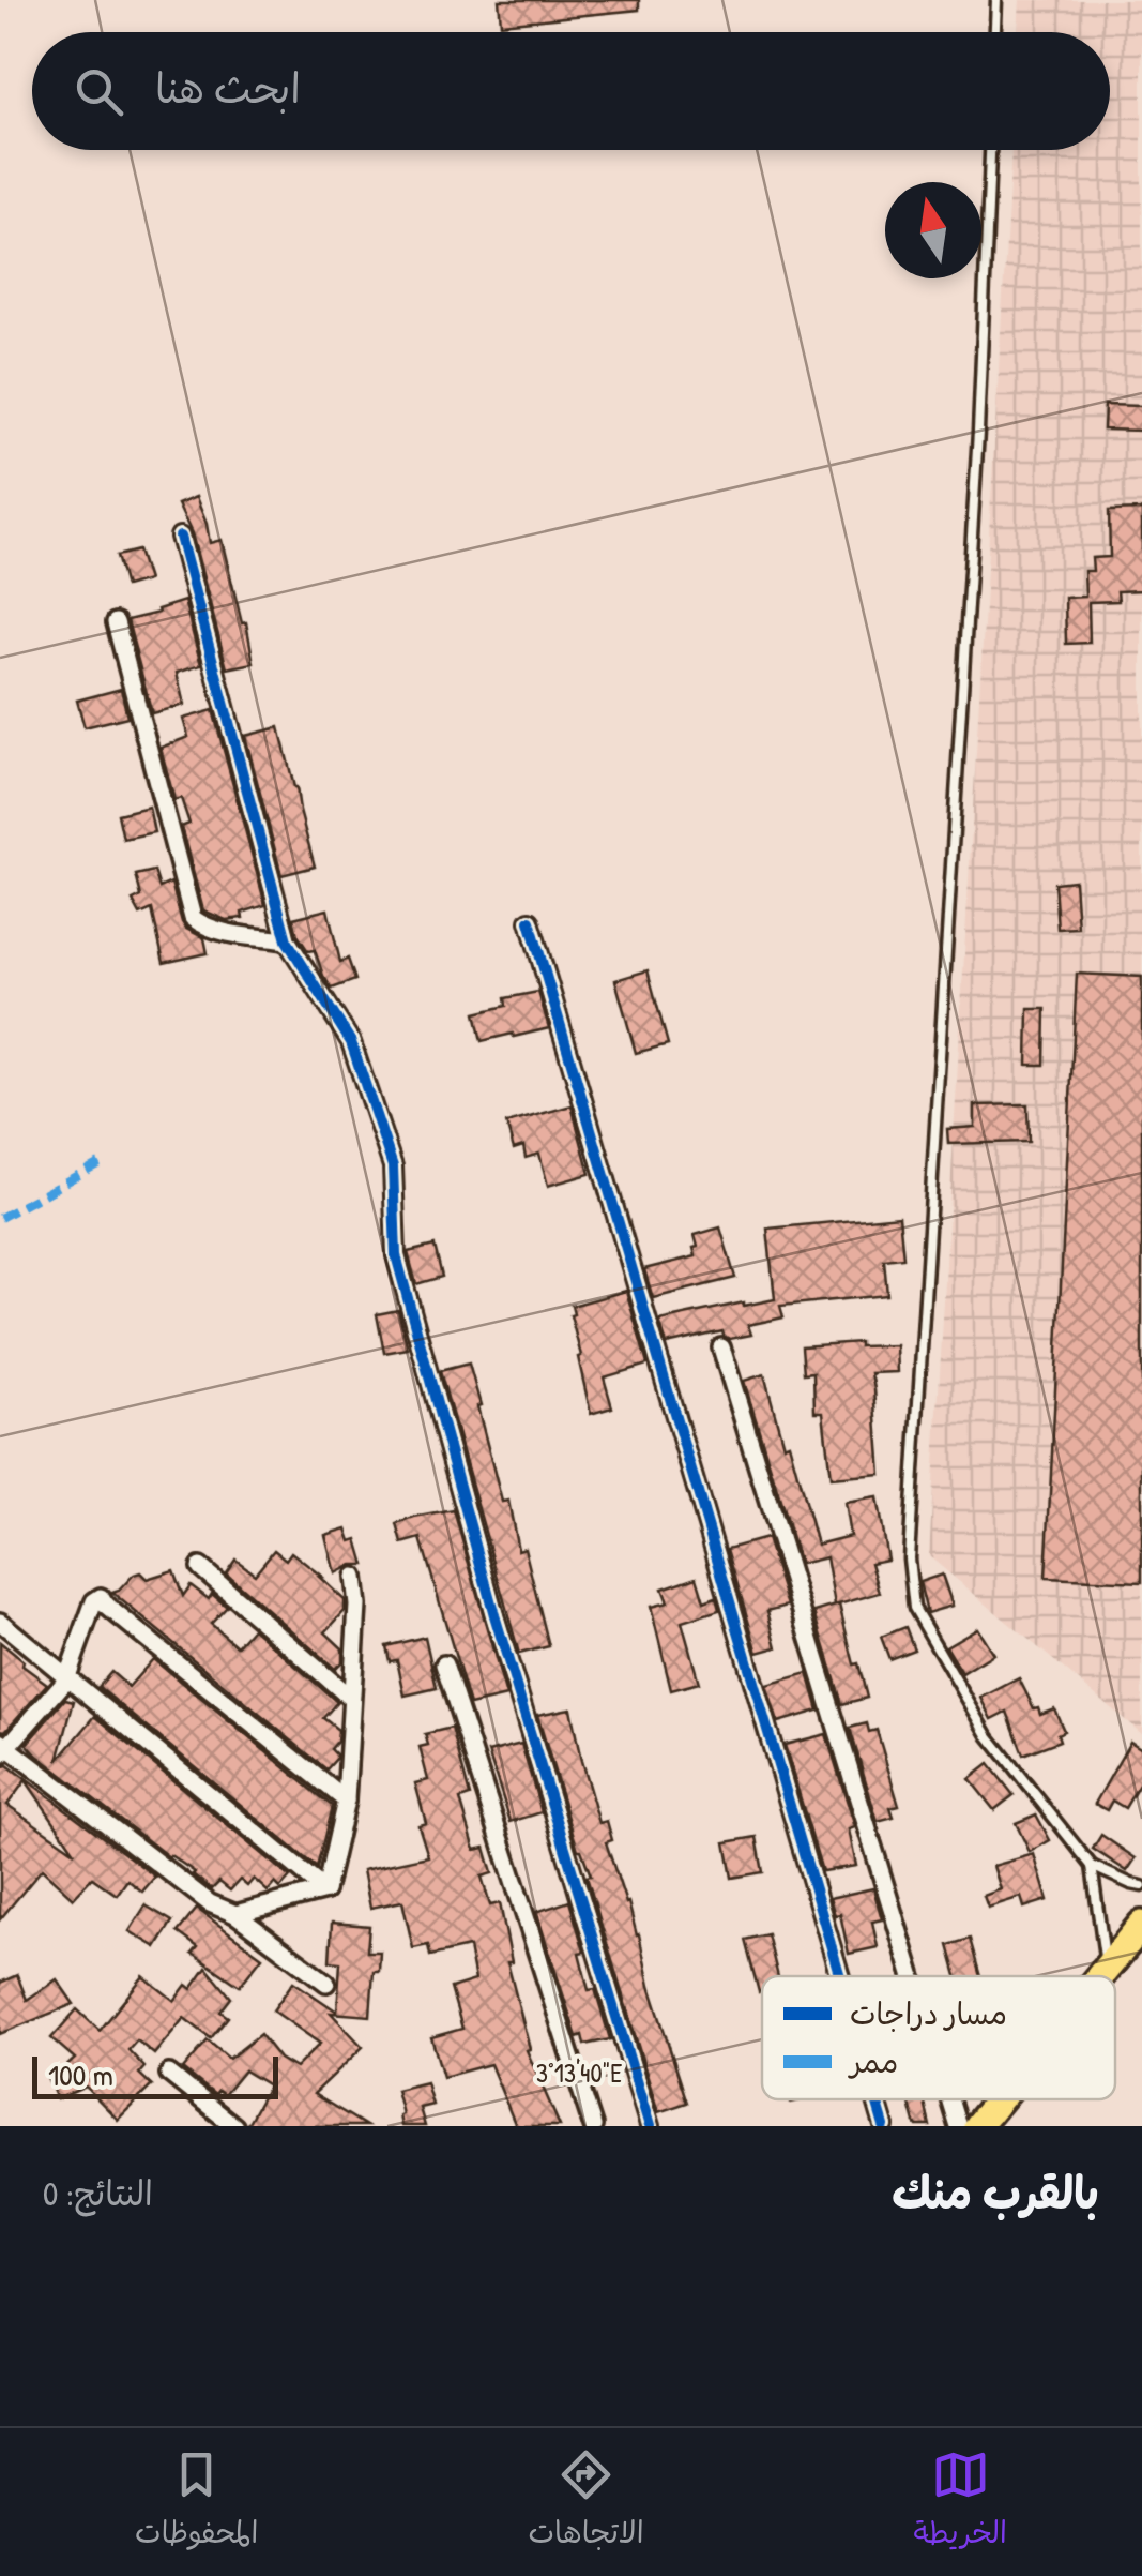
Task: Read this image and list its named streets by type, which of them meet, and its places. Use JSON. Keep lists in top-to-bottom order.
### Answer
{
  "legend": ["مسار دراجات", "ممر"],
  "scale_bar": "100 m",
  "north": "top",
  "page": {
    "search": "ابحث هنا",
    "scale": "100 m",
    "heading": ["بالقرب منك", "النتائج: 0"],
    "nav": ["الخريطة", "الاتجاهات", "المحفوظات"]
  },
  "coordinates": ["3°13'40\"E"]
}
